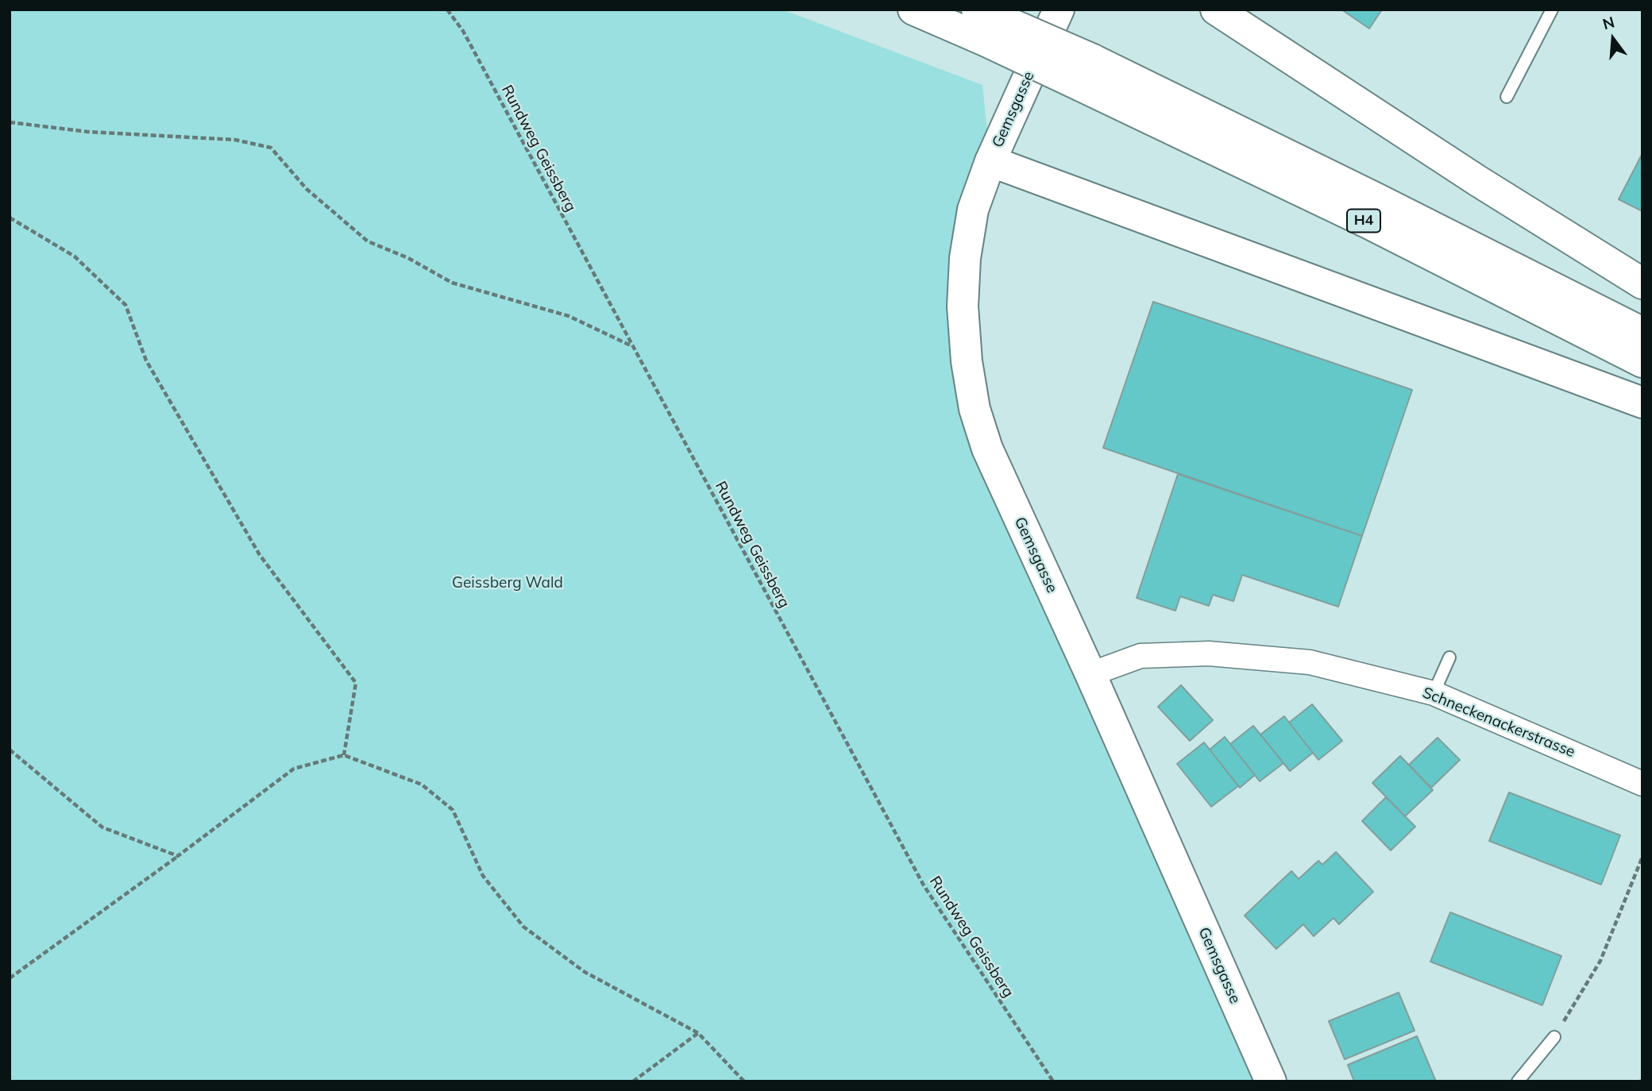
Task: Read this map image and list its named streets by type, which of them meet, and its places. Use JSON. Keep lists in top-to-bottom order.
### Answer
{
  "streets": {
    "main road": ["Gemsgasse", "H4"],
    "street": ["Schneckenackerstrasse"],
    "path": ["Rundweg Geissberg"]
  },
  "crossings": [
    ["Gemsgasse", "Schneckenackerstrasse"]
  ],
  "parks": ["Geissberg Wald"],
  "north": "top"
}
